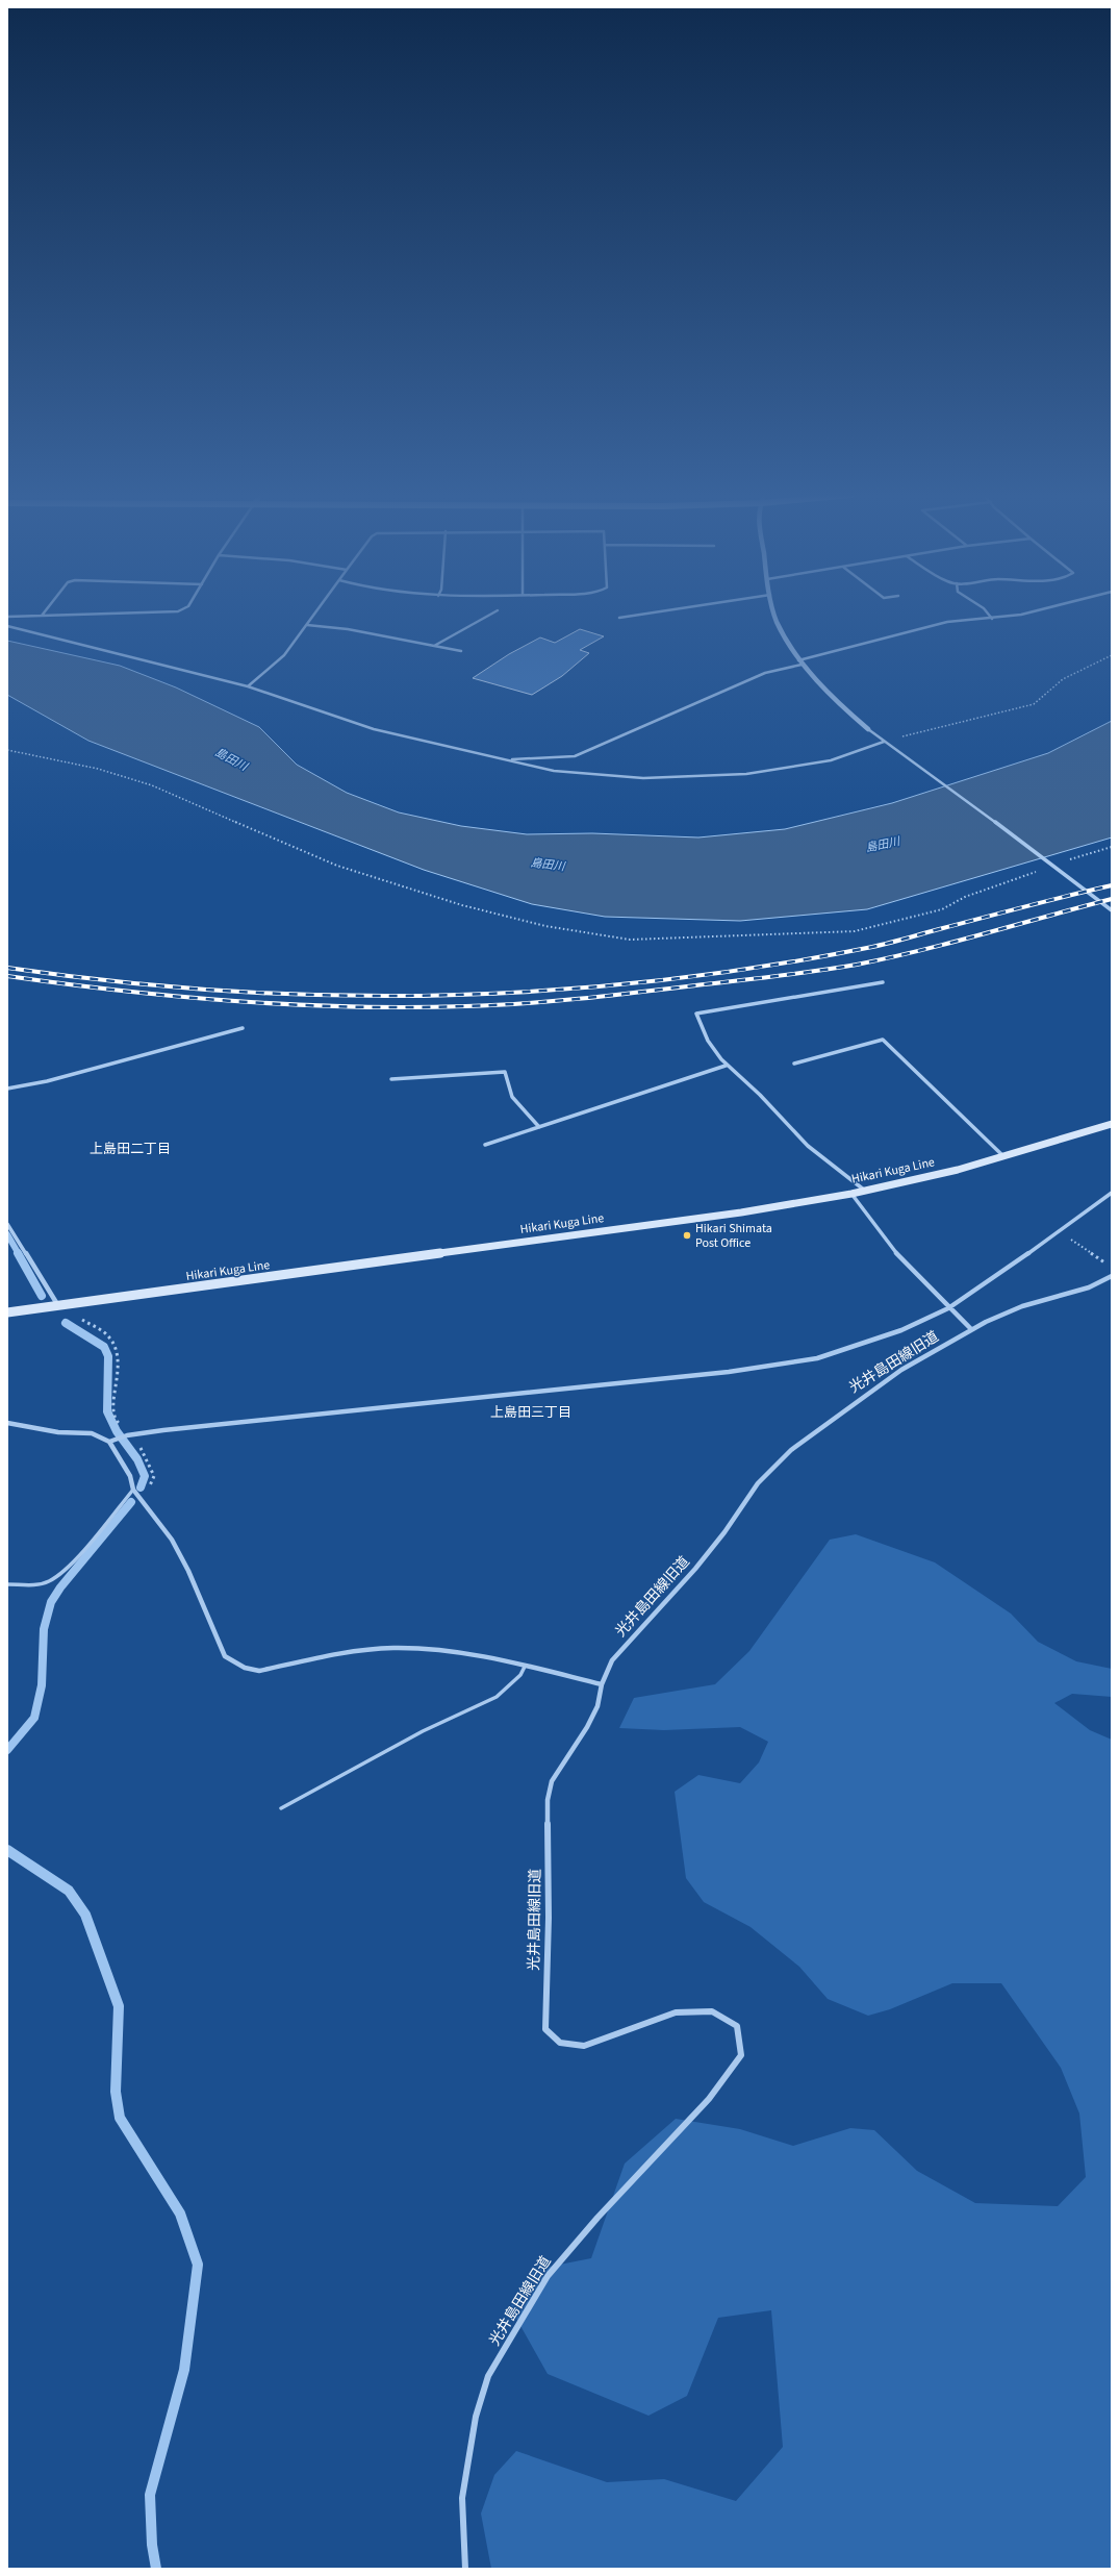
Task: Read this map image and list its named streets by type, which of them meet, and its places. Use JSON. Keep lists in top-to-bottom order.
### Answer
{
  "streets": {
    "main road": ["Hikari Kuga Line"],
    "street": ["光井島田線旧道"]
  },
  "districts": ["上島田二丁目", "上島田三丁目"],
  "water": ["島田川"],
  "places": ["Hikari Shimata Post Office"]
}
